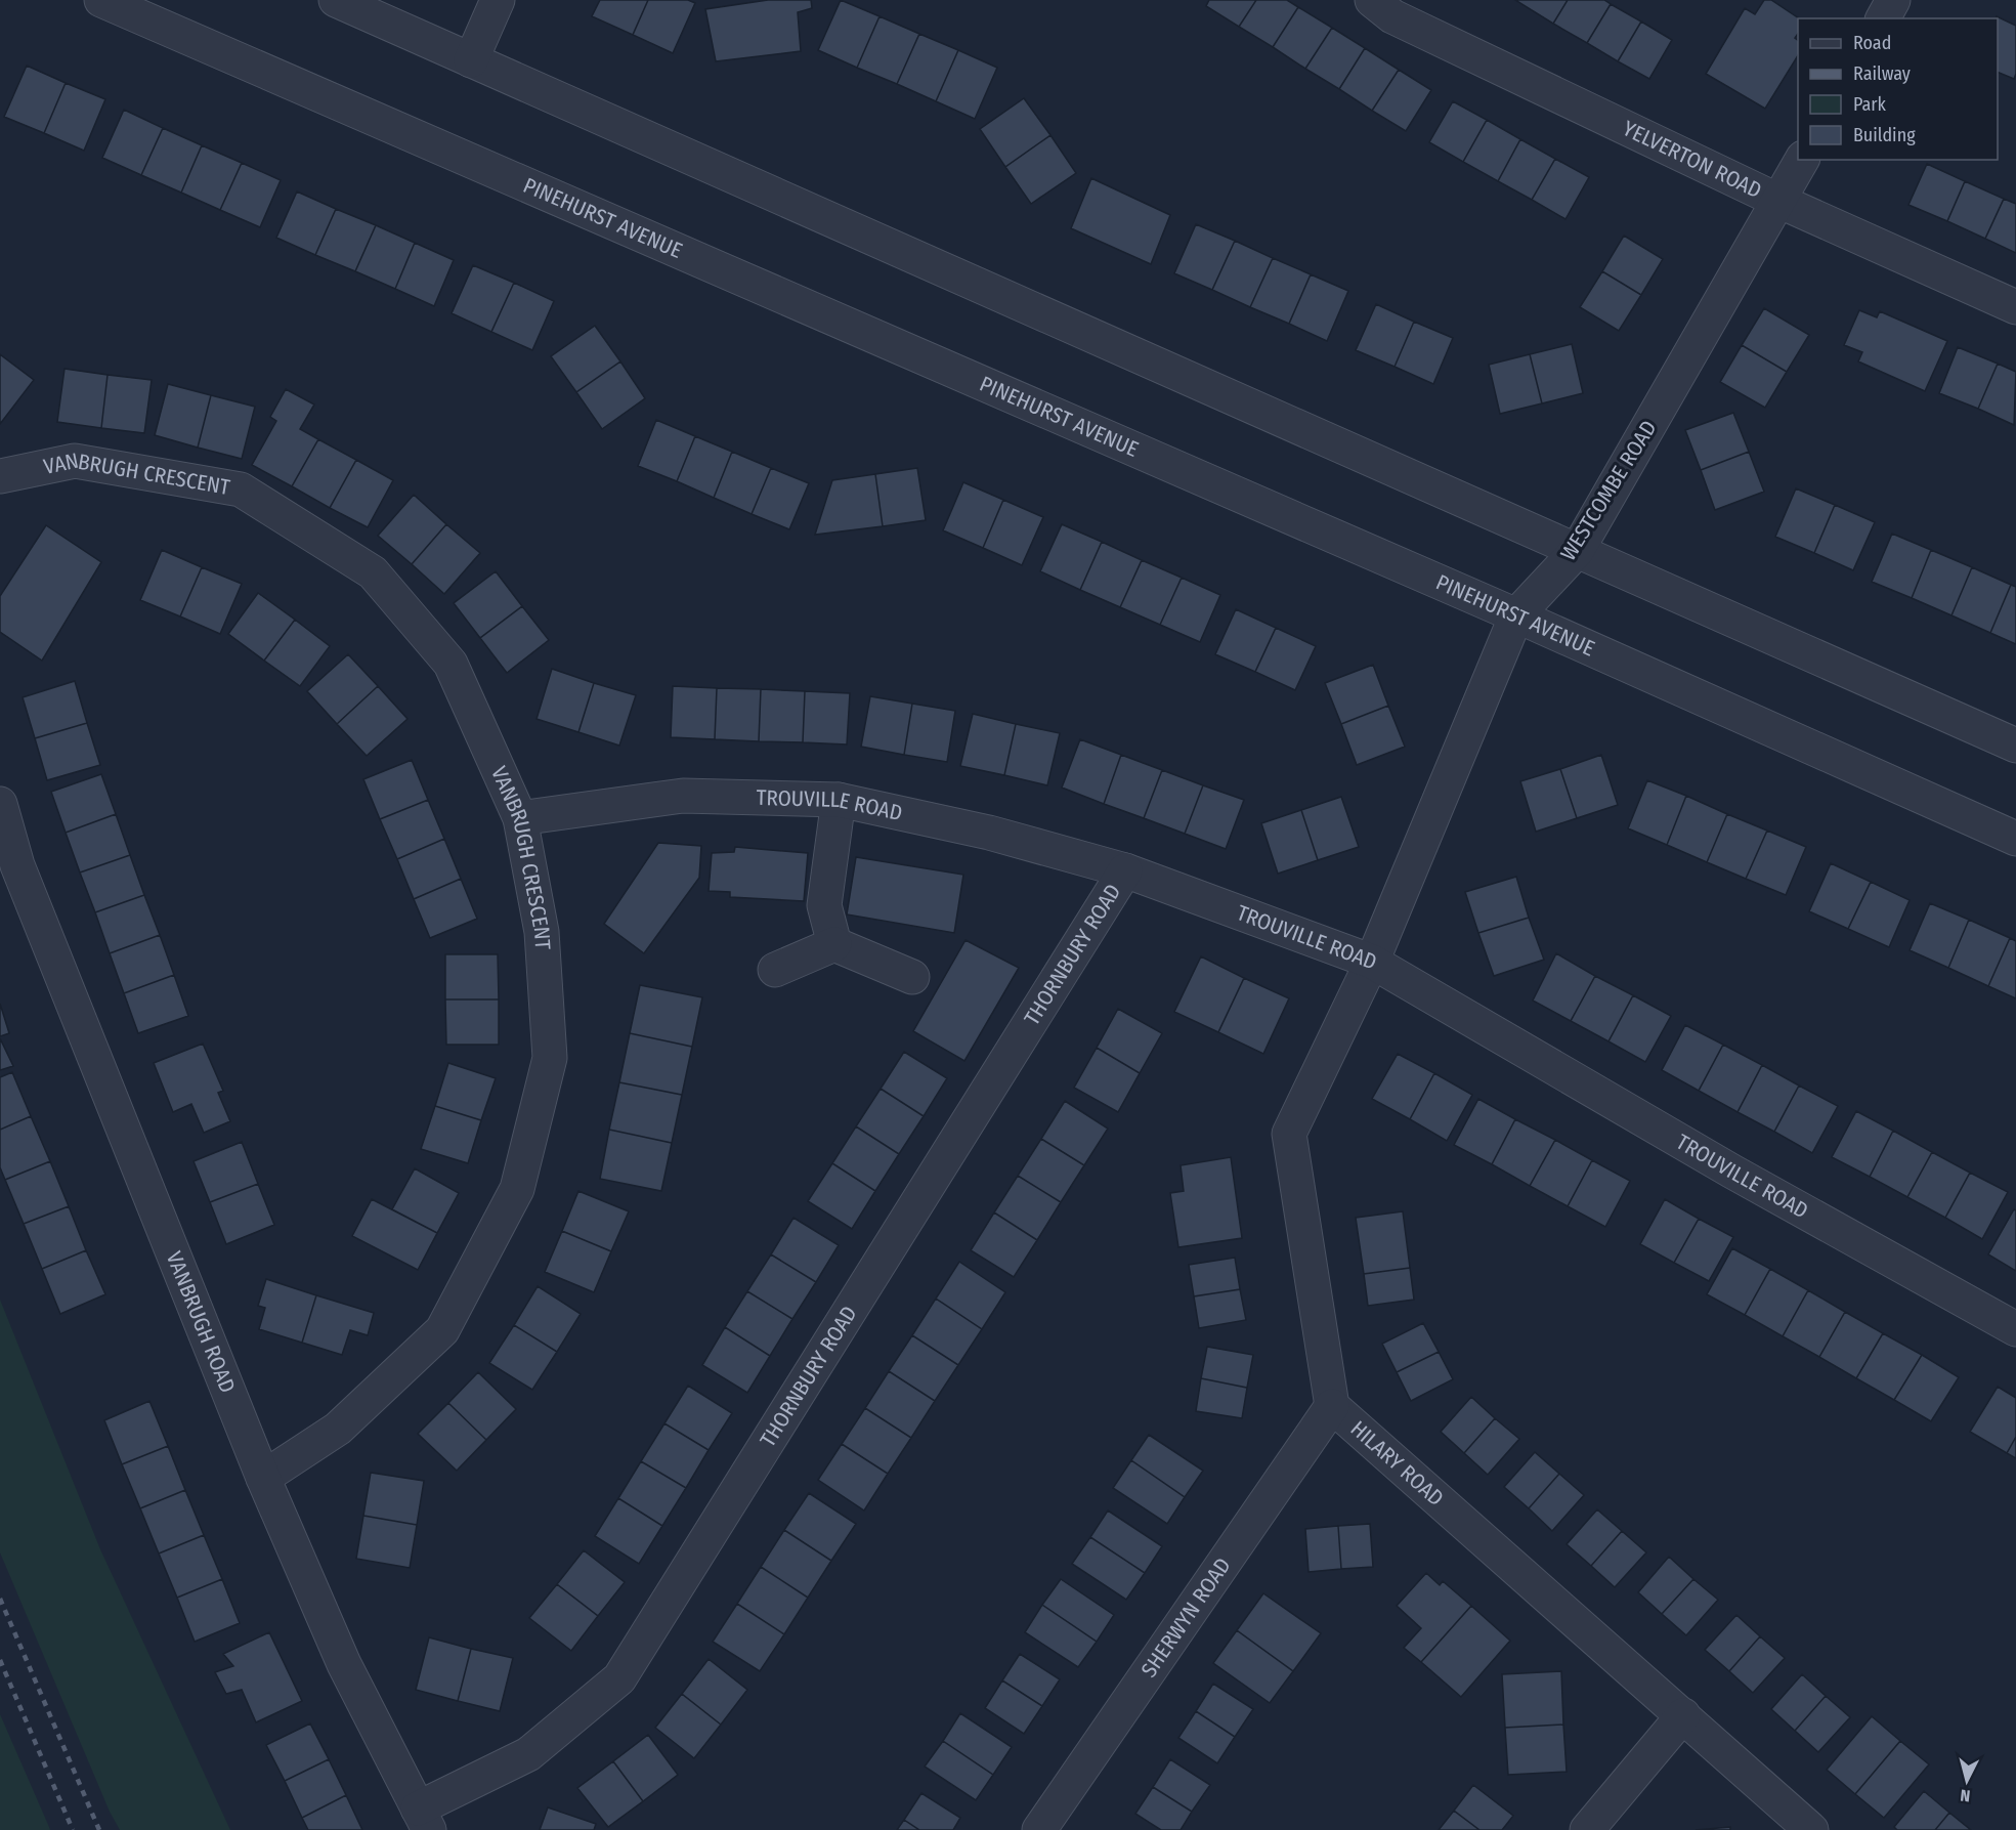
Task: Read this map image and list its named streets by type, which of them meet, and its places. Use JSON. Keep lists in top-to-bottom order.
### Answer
{
  "streets": {
    "street": [
      "YELVERTON ROAD",
      "PINEHURST AVENUE",
      "VANBRUGH CRESCENT",
      "WESTCOMBE ROAD",
      "TROUVILLE ROAD",
      "THORNBURY ROAD",
      "VANBRUGH ROAD",
      "HILARY ROAD",
      "SHERWYN ROAD"
    ]
  },
  "crossings": [
    ["YELVERTON ROAD", "WESTCOMBE ROAD"],
    ["PINEHURST AVENUE", "WESTCOMBE ROAD"],
    ["VANBRUGH CRESCENT", "TROUVILLE ROAD"],
    ["VANBRUGH CRESCENT", "VANBRUGH ROAD"],
    ["WESTCOMBE ROAD", "TROUVILLE ROAD"],
    ["WESTCOMBE ROAD", "HILARY ROAD"],
    ["TROUVILLE ROAD", "THORNBURY ROAD"],
    ["TROUVILLE ROAD", "HILARY ROAD"],
    ["THORNBURY ROAD", "VANBRUGH ROAD"],
    ["HILARY ROAD", "SHERWYN ROAD"]
  ],
  "legend": [
    "Road",
    "Railway",
    "Park",
    "Building"
  ],
  "north": "bottom"
}
